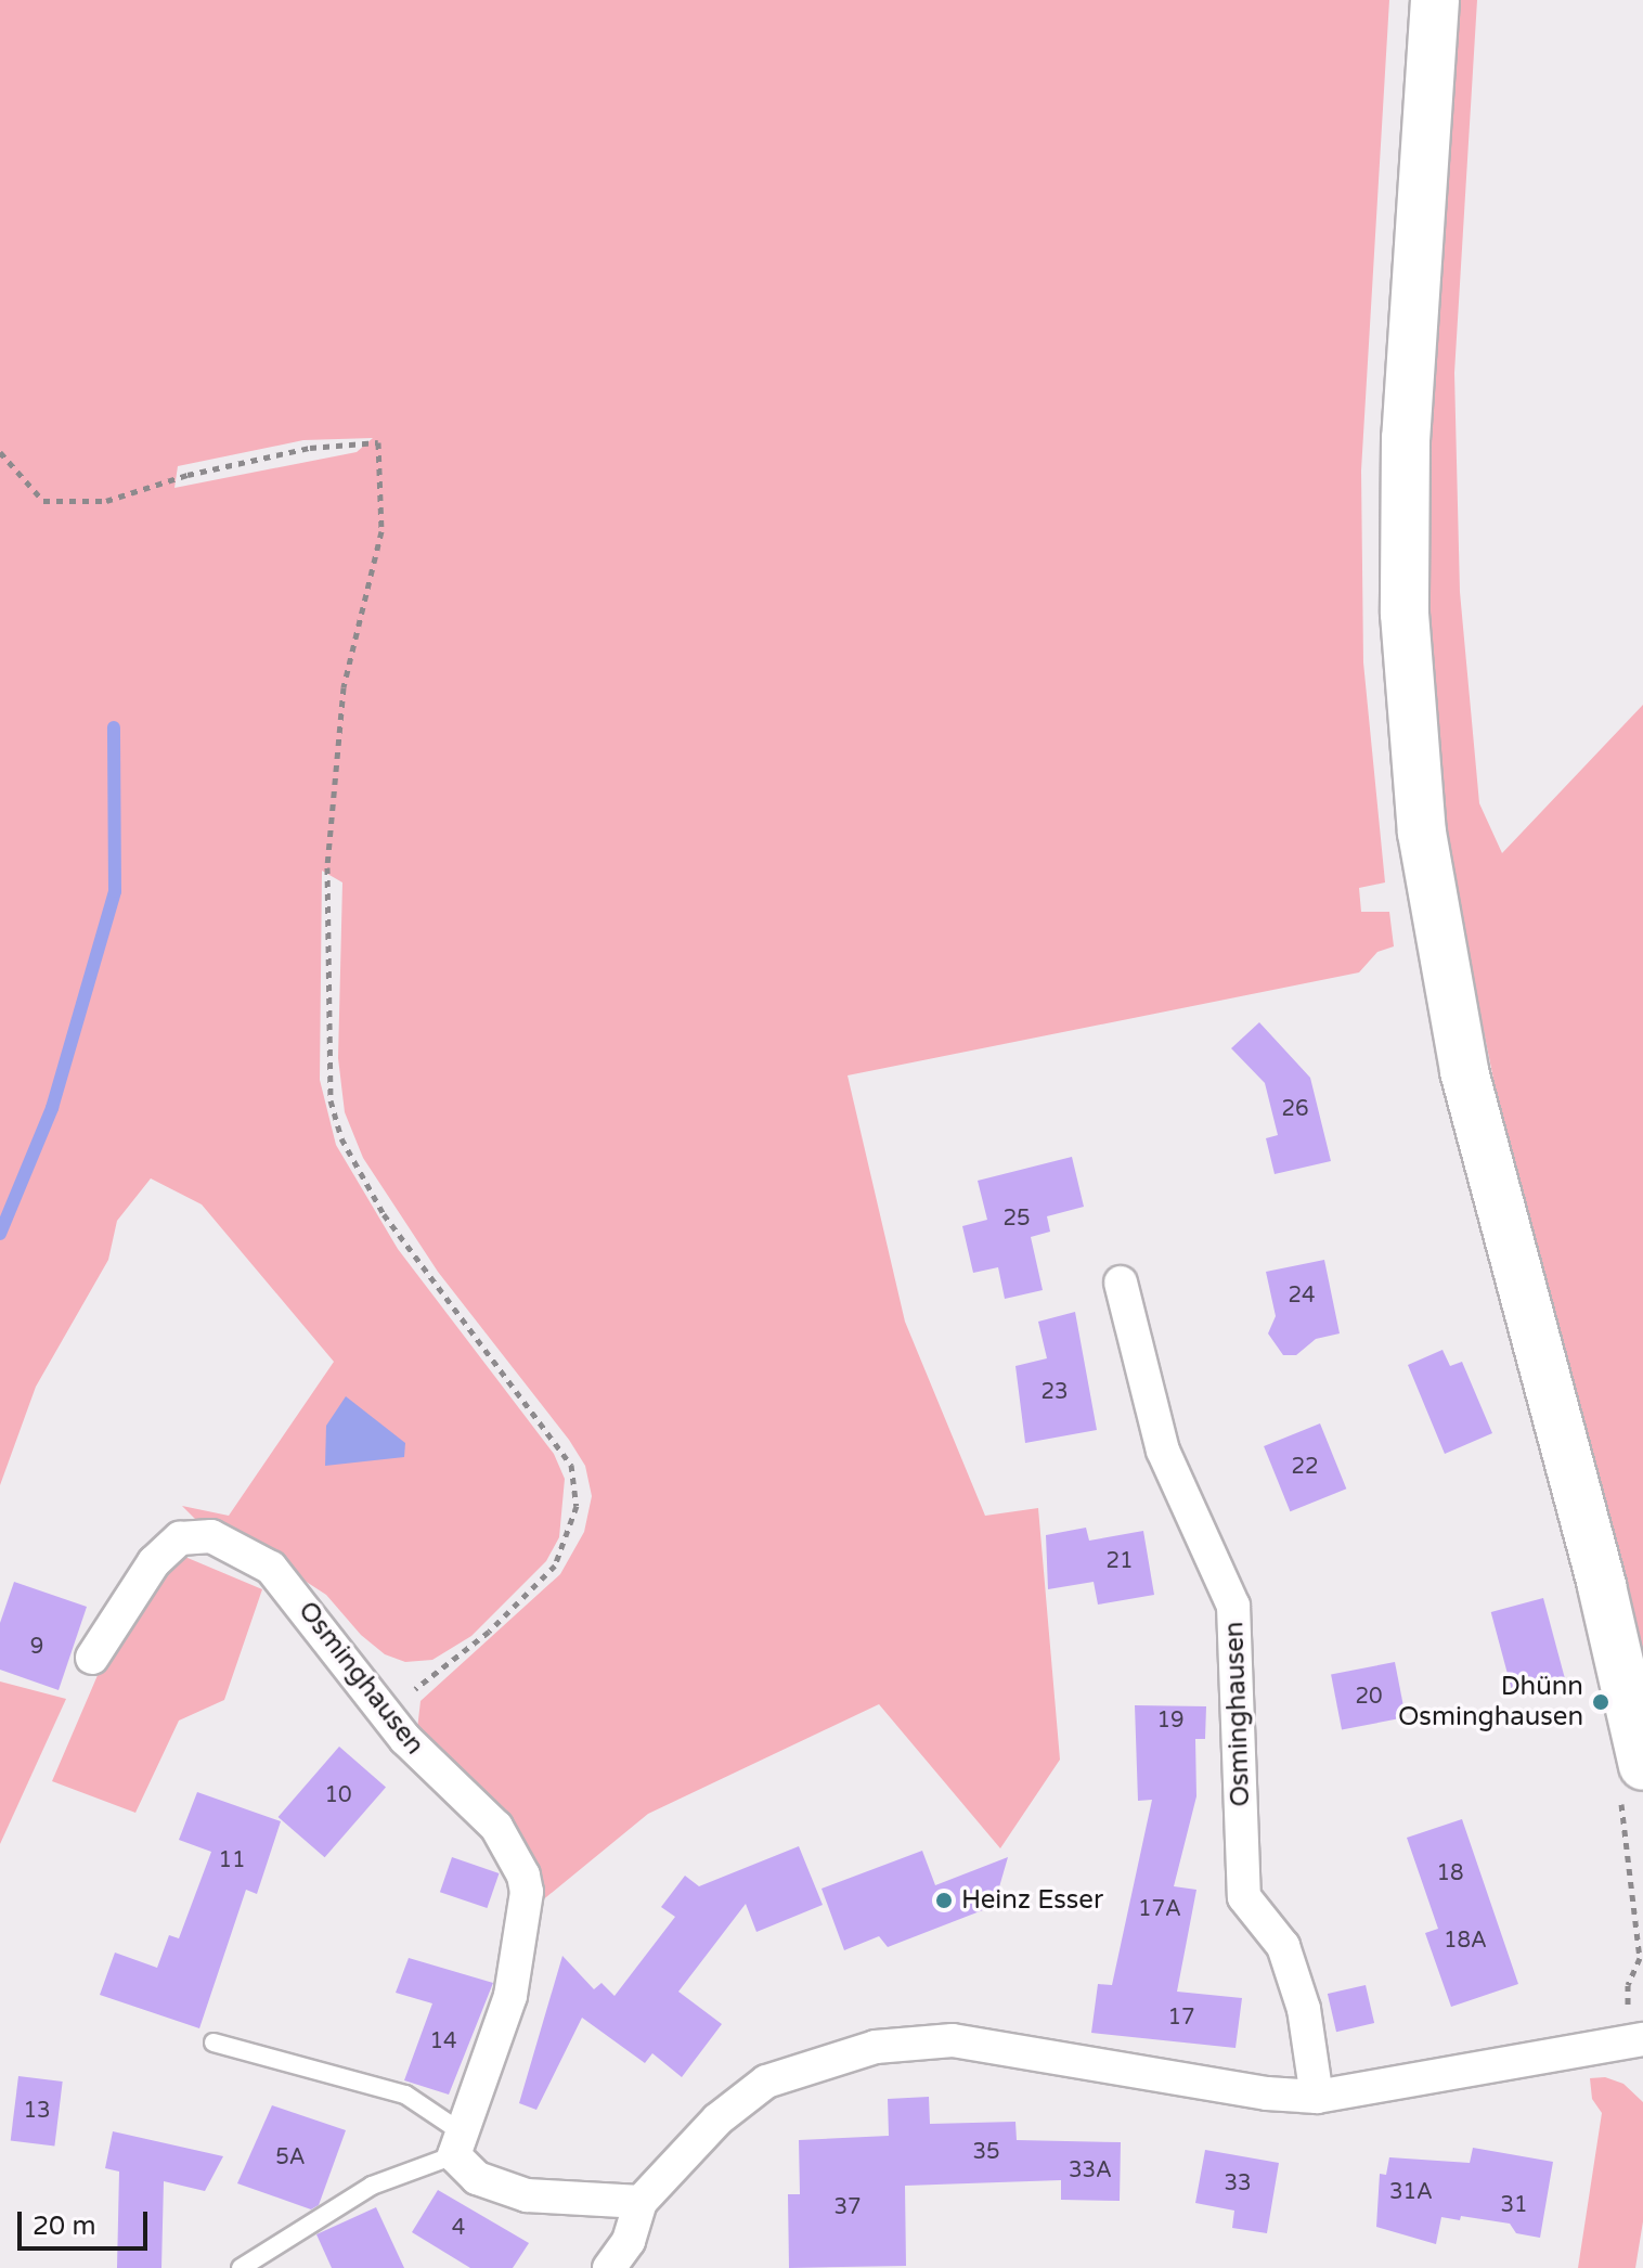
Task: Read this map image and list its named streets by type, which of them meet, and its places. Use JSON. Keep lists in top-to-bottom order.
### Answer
{
  "streets": {
    "street": ["Osminghausen"]
  },
  "places": ["Dhünn Osminghausen", "Heinz Esser"],
  "house_numbers": [
    "26",
    "25",
    "24",
    "23",
    "22",
    "21",
    "9",
    "20",
    "19",
    "10",
    "11",
    "18",
    "17A",
    "18A",
    "17",
    "14",
    "13",
    "35",
    "5A",
    "33A",
    "33",
    "31A",
    "31",
    "37",
    "4"
  ],
  "scale_bar": "20 m"
}
